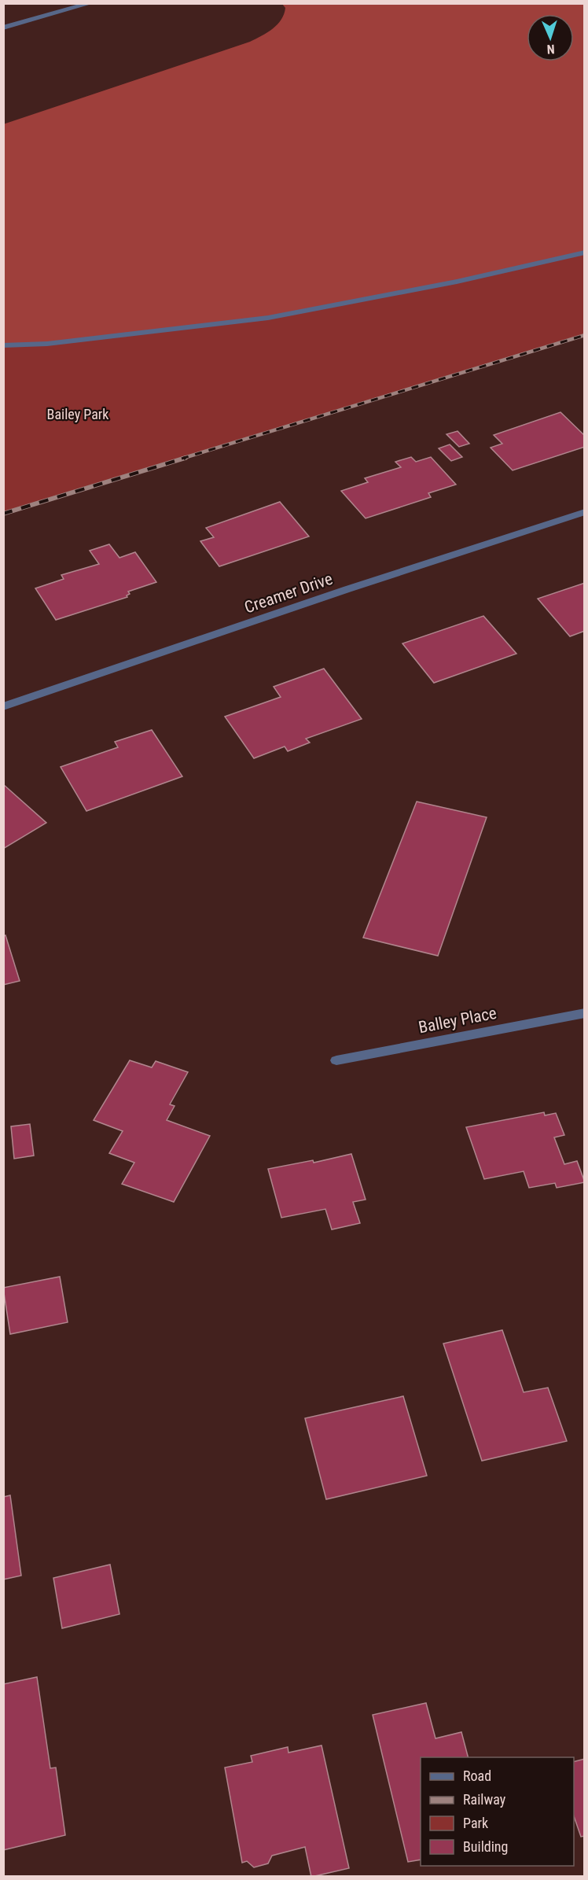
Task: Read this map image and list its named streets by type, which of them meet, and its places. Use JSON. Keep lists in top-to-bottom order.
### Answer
{
  "streets": {
    "street": ["Creamer Drive", "Balley Place"]
  },
  "parks": ["Bailey Park"],
  "legend": [
    "Road",
    "Railway",
    "Park",
    "Building"
  ],
  "north": "bottom"
}
